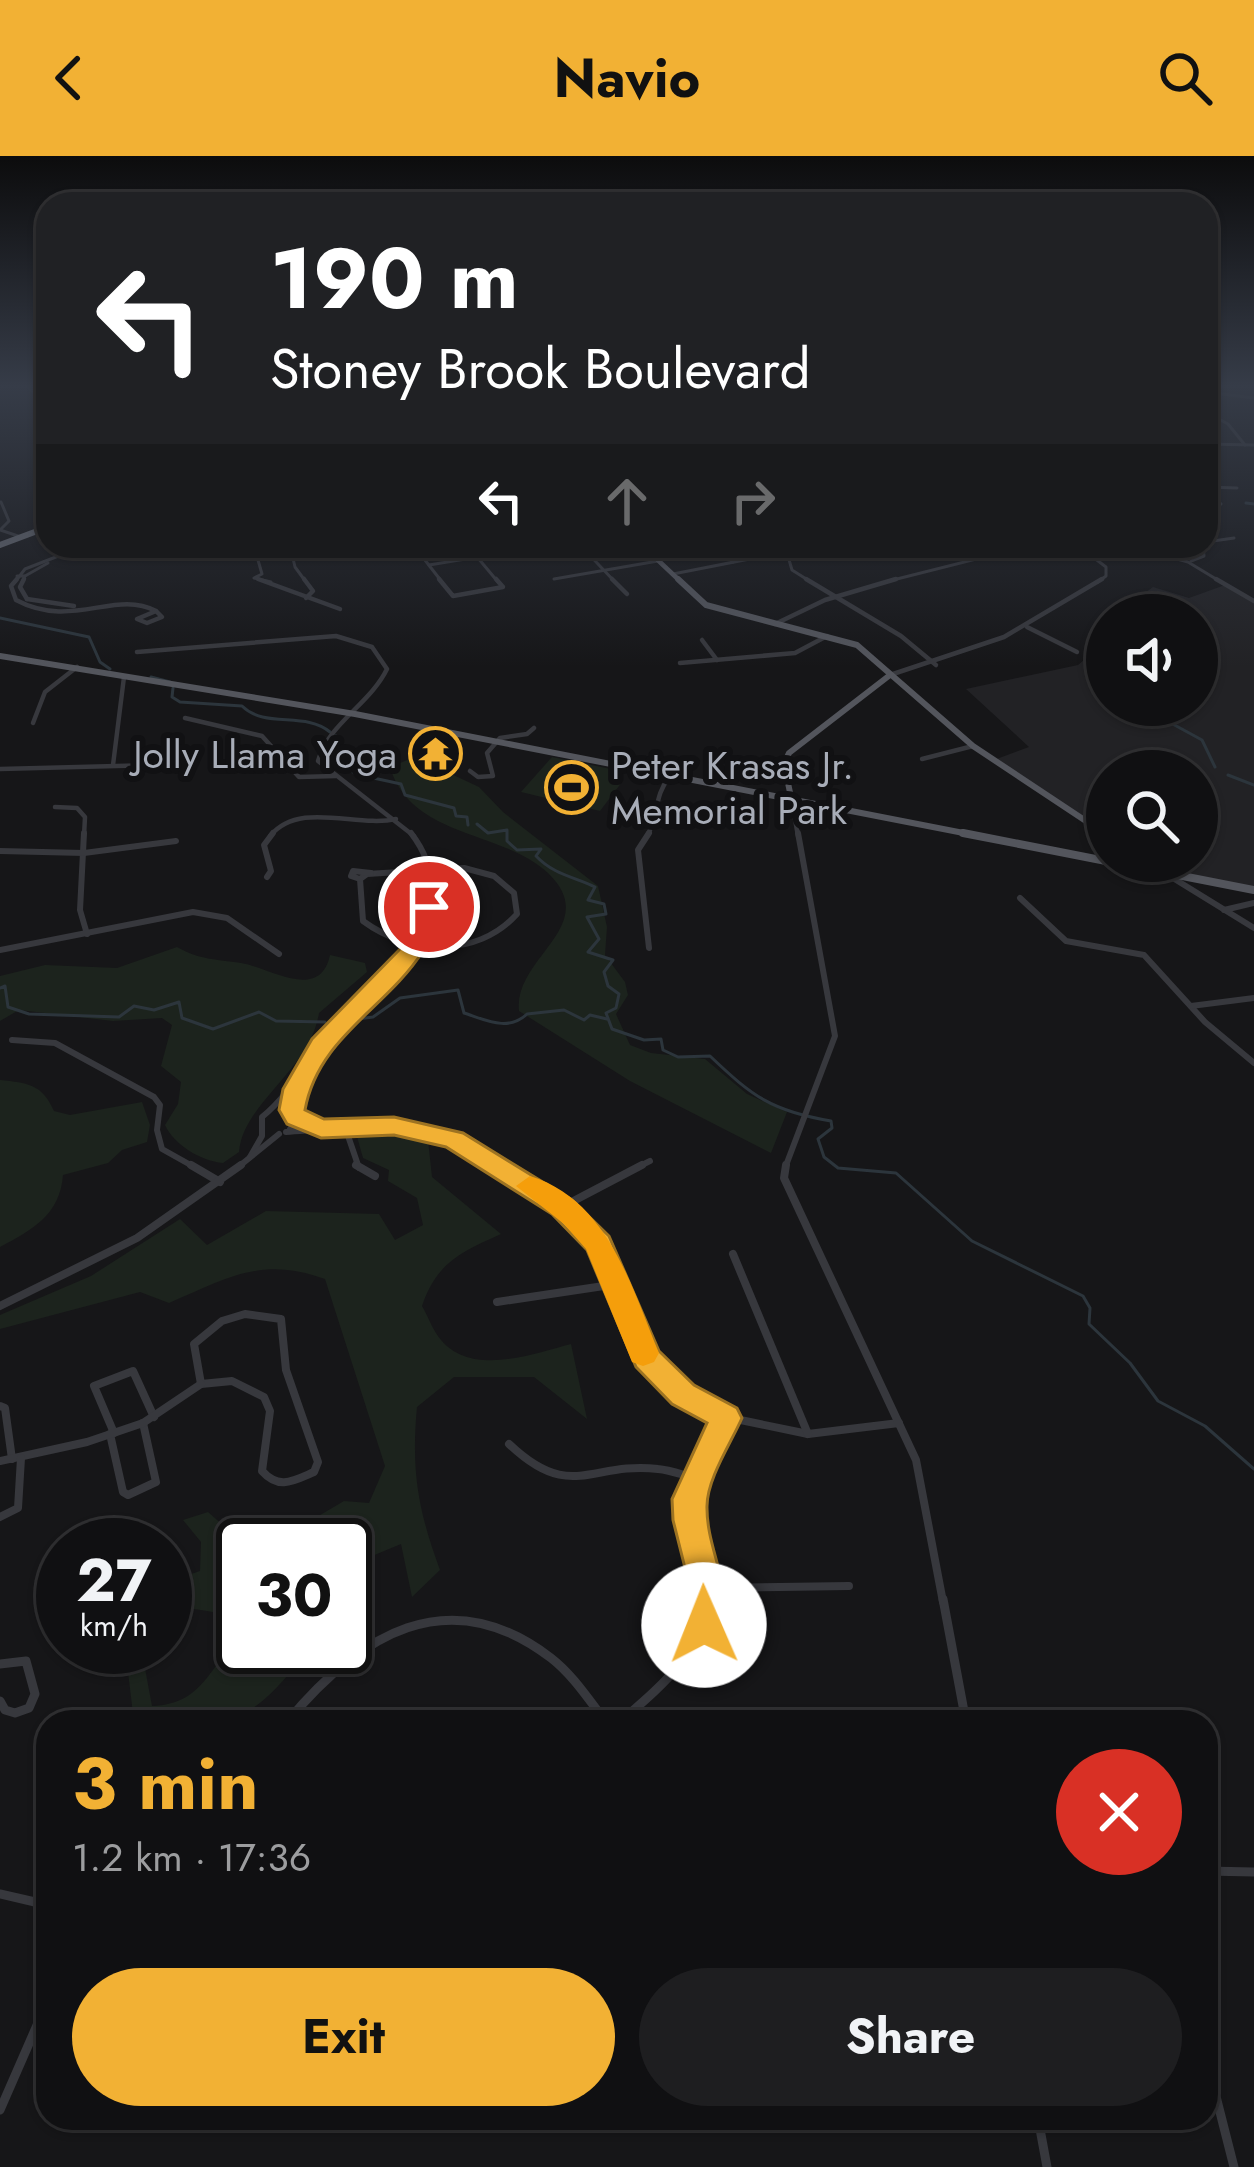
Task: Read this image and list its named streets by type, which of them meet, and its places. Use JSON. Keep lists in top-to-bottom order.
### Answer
{
  "places": {
    "temple": ["Jolly Llama Yoga"],
    "sports": ["Peter Krasas Jr. Memorial Park"]
  },
  "page": {
    "header": "Navio",
    "turn": ["190 m", "Stoney Brook Boulevard"],
    "speed": "27 km/h",
    "limit": "30",
    "heading": ["3 min", "1.2 km · 17:36"],
    "buttons": ["Exit", "Share"]
  }
}
